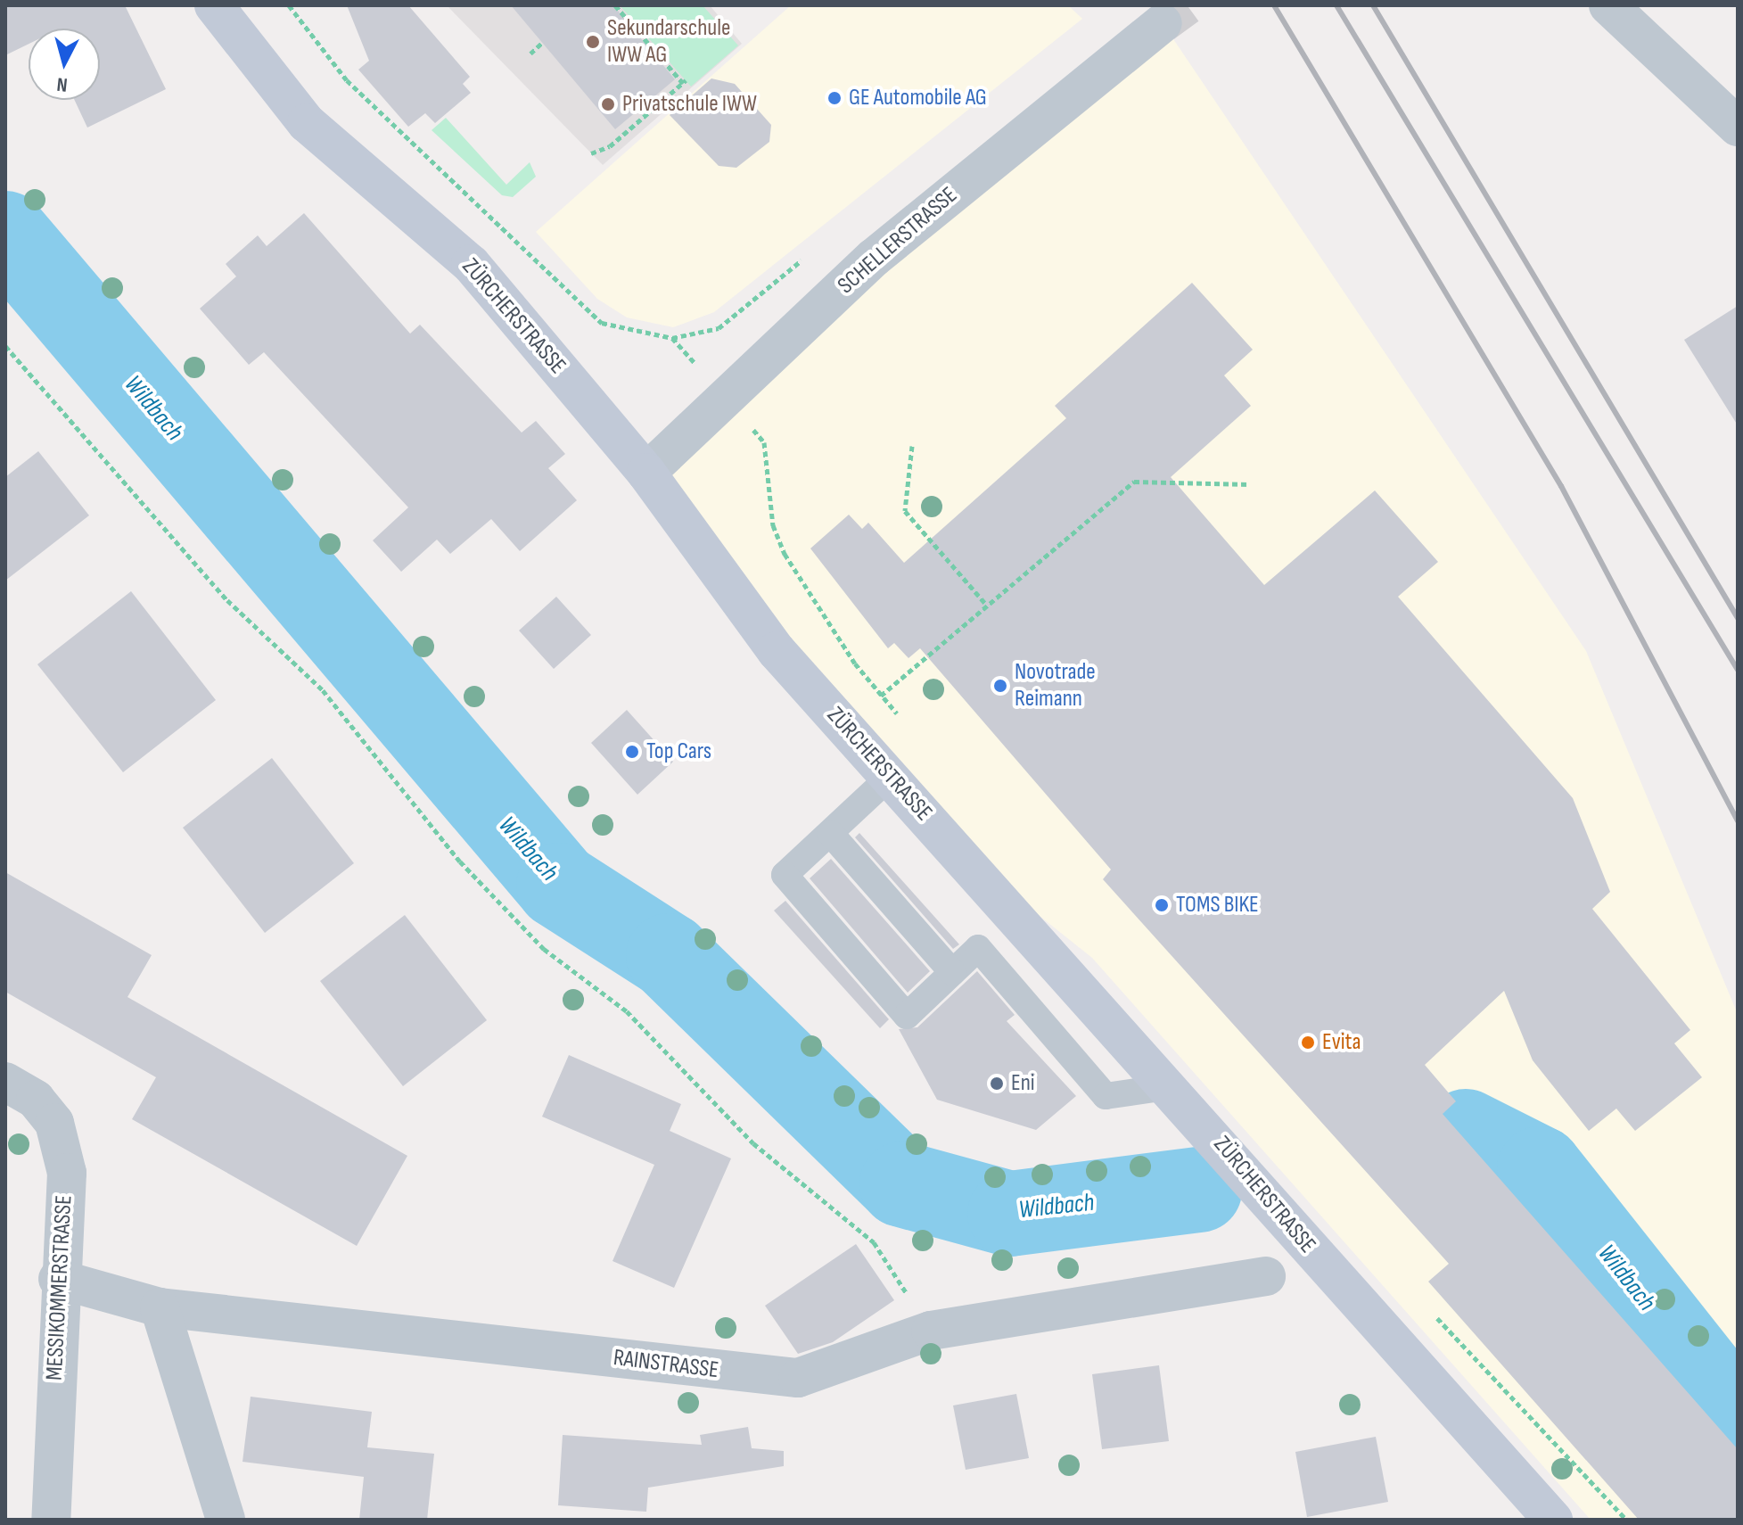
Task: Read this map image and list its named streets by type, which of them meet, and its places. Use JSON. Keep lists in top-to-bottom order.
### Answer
{
  "streets": {
    "main road": ["ZÜRCHERSTRASSE"],
    "street": ["SCHELLERSTRASSE", "MESSIKOMMERSTRASSE", "RAINSTRASSE"]
  },
  "crossings": [
    ["SCHELLERSTRASSE", "ZÜRCHERSTRASSE"],
    ["MESSIKOMMERSTRASSE", "RAINSTRASSE"]
  ],
  "water": ["Wildbach"],
  "places": [
    "Sekundarschule IWW AG",
    "GE Automobile AG",
    "Privatschule IWW",
    "Novotrade Reimann",
    "Top Cars",
    "TOMS BIKE",
    "Evita",
    "Eni"
  ],
  "north": "bottom"
}
